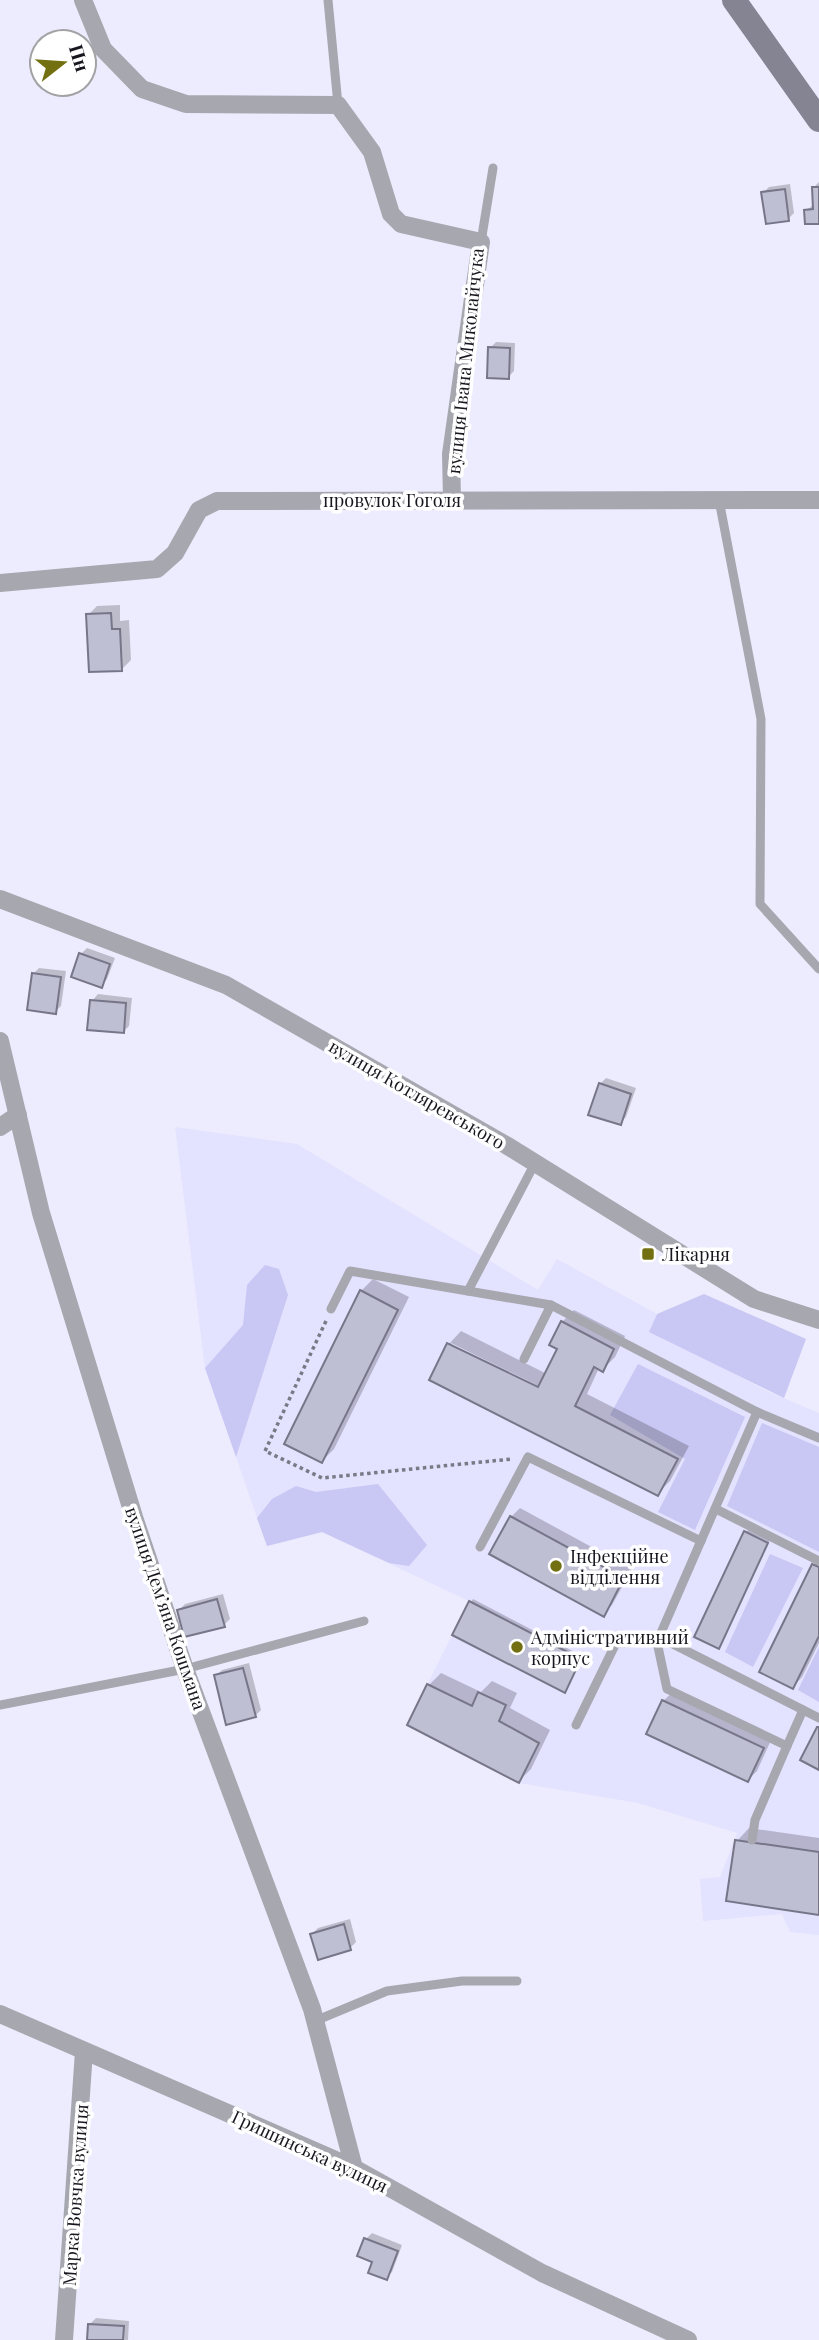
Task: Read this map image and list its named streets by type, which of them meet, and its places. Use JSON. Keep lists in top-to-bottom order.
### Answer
{
  "streets": {
    "street": [
      "вулиця Івана Миколайчука",
      "провулок Гоголя",
      "вулиця Котляревського",
      "вулиця Демʼяна Кошмана",
      "Гришинська вулиця",
      "Марка Вовчка вулиця"
    ]
  },
  "crossings": [
    ["вулиця Івана Миколайчука", "провулок Гоголя"],
    ["вулиця Демʼяна Кошмана", "Гришинська вулиця"],
    ["Гришинська вулиця", "Марка Вовчка вулиця"]
  ],
  "places": {
    "transit": ["Лікарня"],
    "other": ["Інфекційне відділення", "Адміністративний корпус"]
  },
  "north": "right"
}
